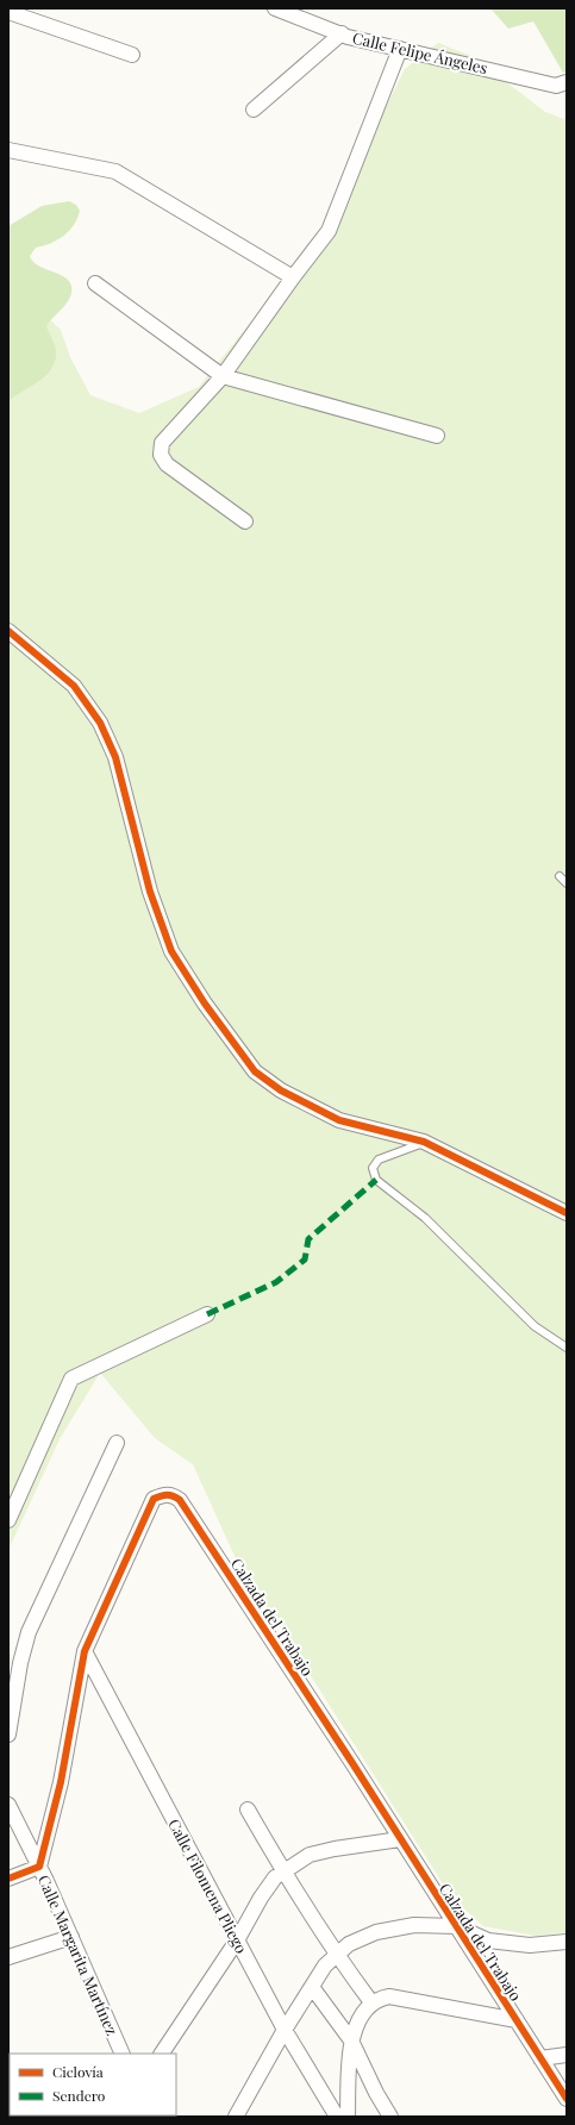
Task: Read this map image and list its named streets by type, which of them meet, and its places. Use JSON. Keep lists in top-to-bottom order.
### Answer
{
  "streets": {
    "street": [
      "Calle Felipe Ángeles",
      "Calzada del Trabajo",
      "Calle Filomena Pliego",
      "Calle Margarita Martínez"
    ]
  },
  "crossings": [
    ["Calzada del Trabajo", "Calle Filomena Pliego"],
    ["Calzada del Trabajo", "Calle Margarita Martínez"]
  ],
  "legend": ["Ciclovía", "Sendero"]
}
